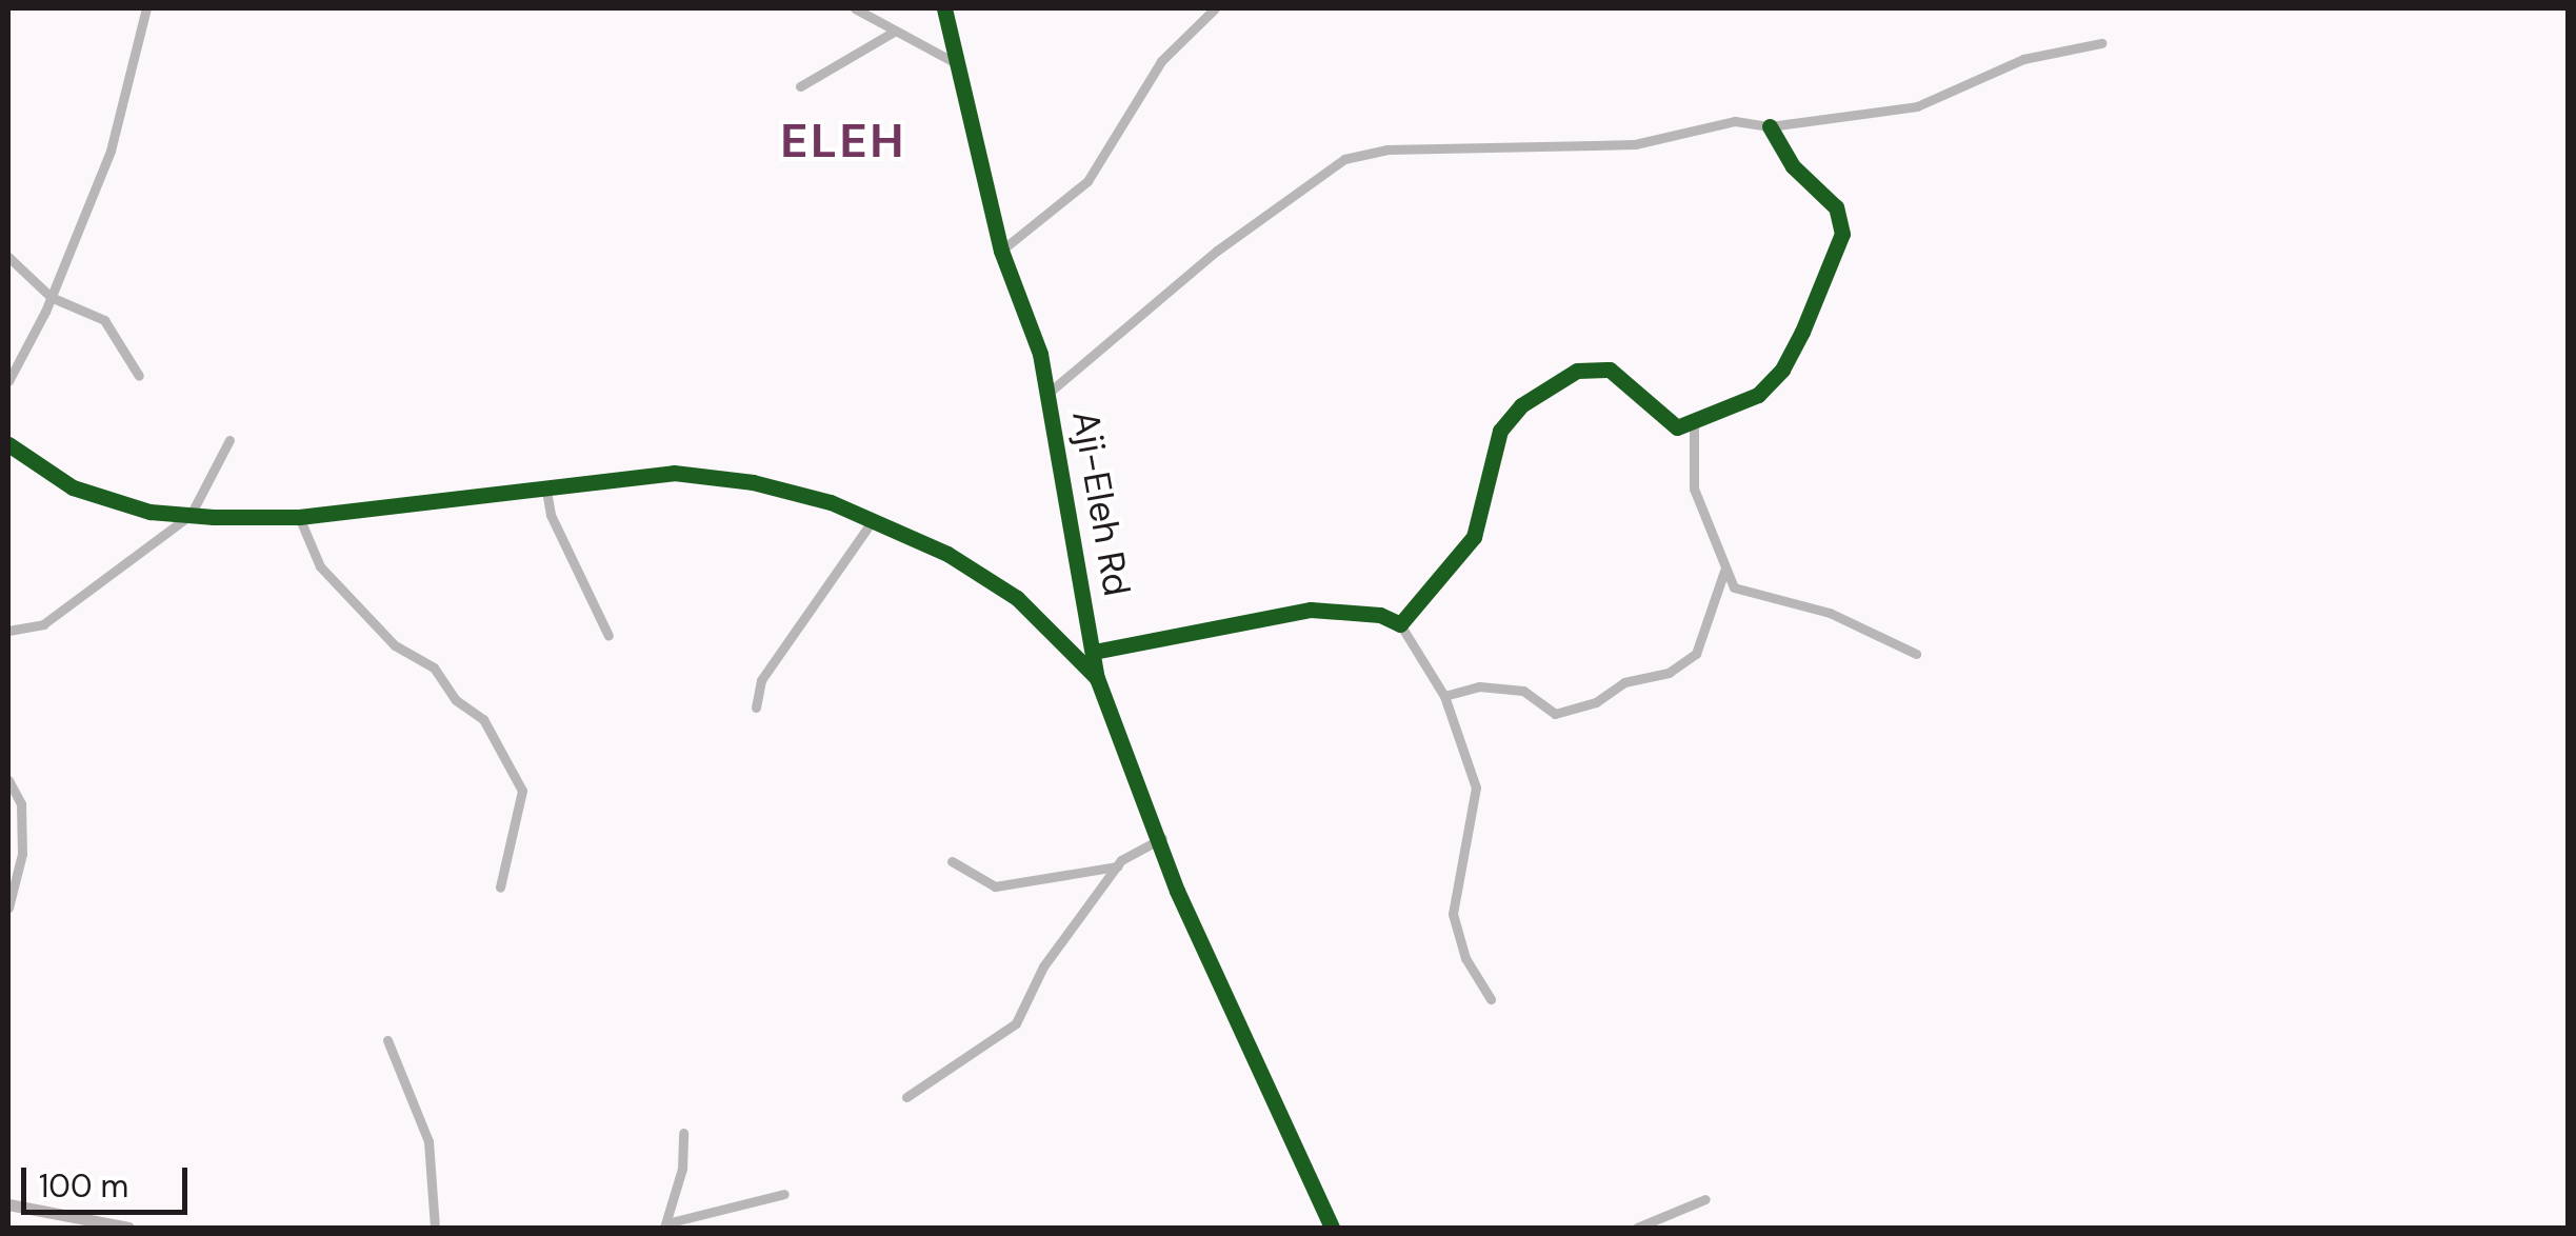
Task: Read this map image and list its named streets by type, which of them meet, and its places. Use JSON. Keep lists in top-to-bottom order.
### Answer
{
  "streets": {
    "street": ["Aji-Eleh Rd"]
  },
  "districts": ["ELEH"],
  "scale_bar": "100 m"
}
